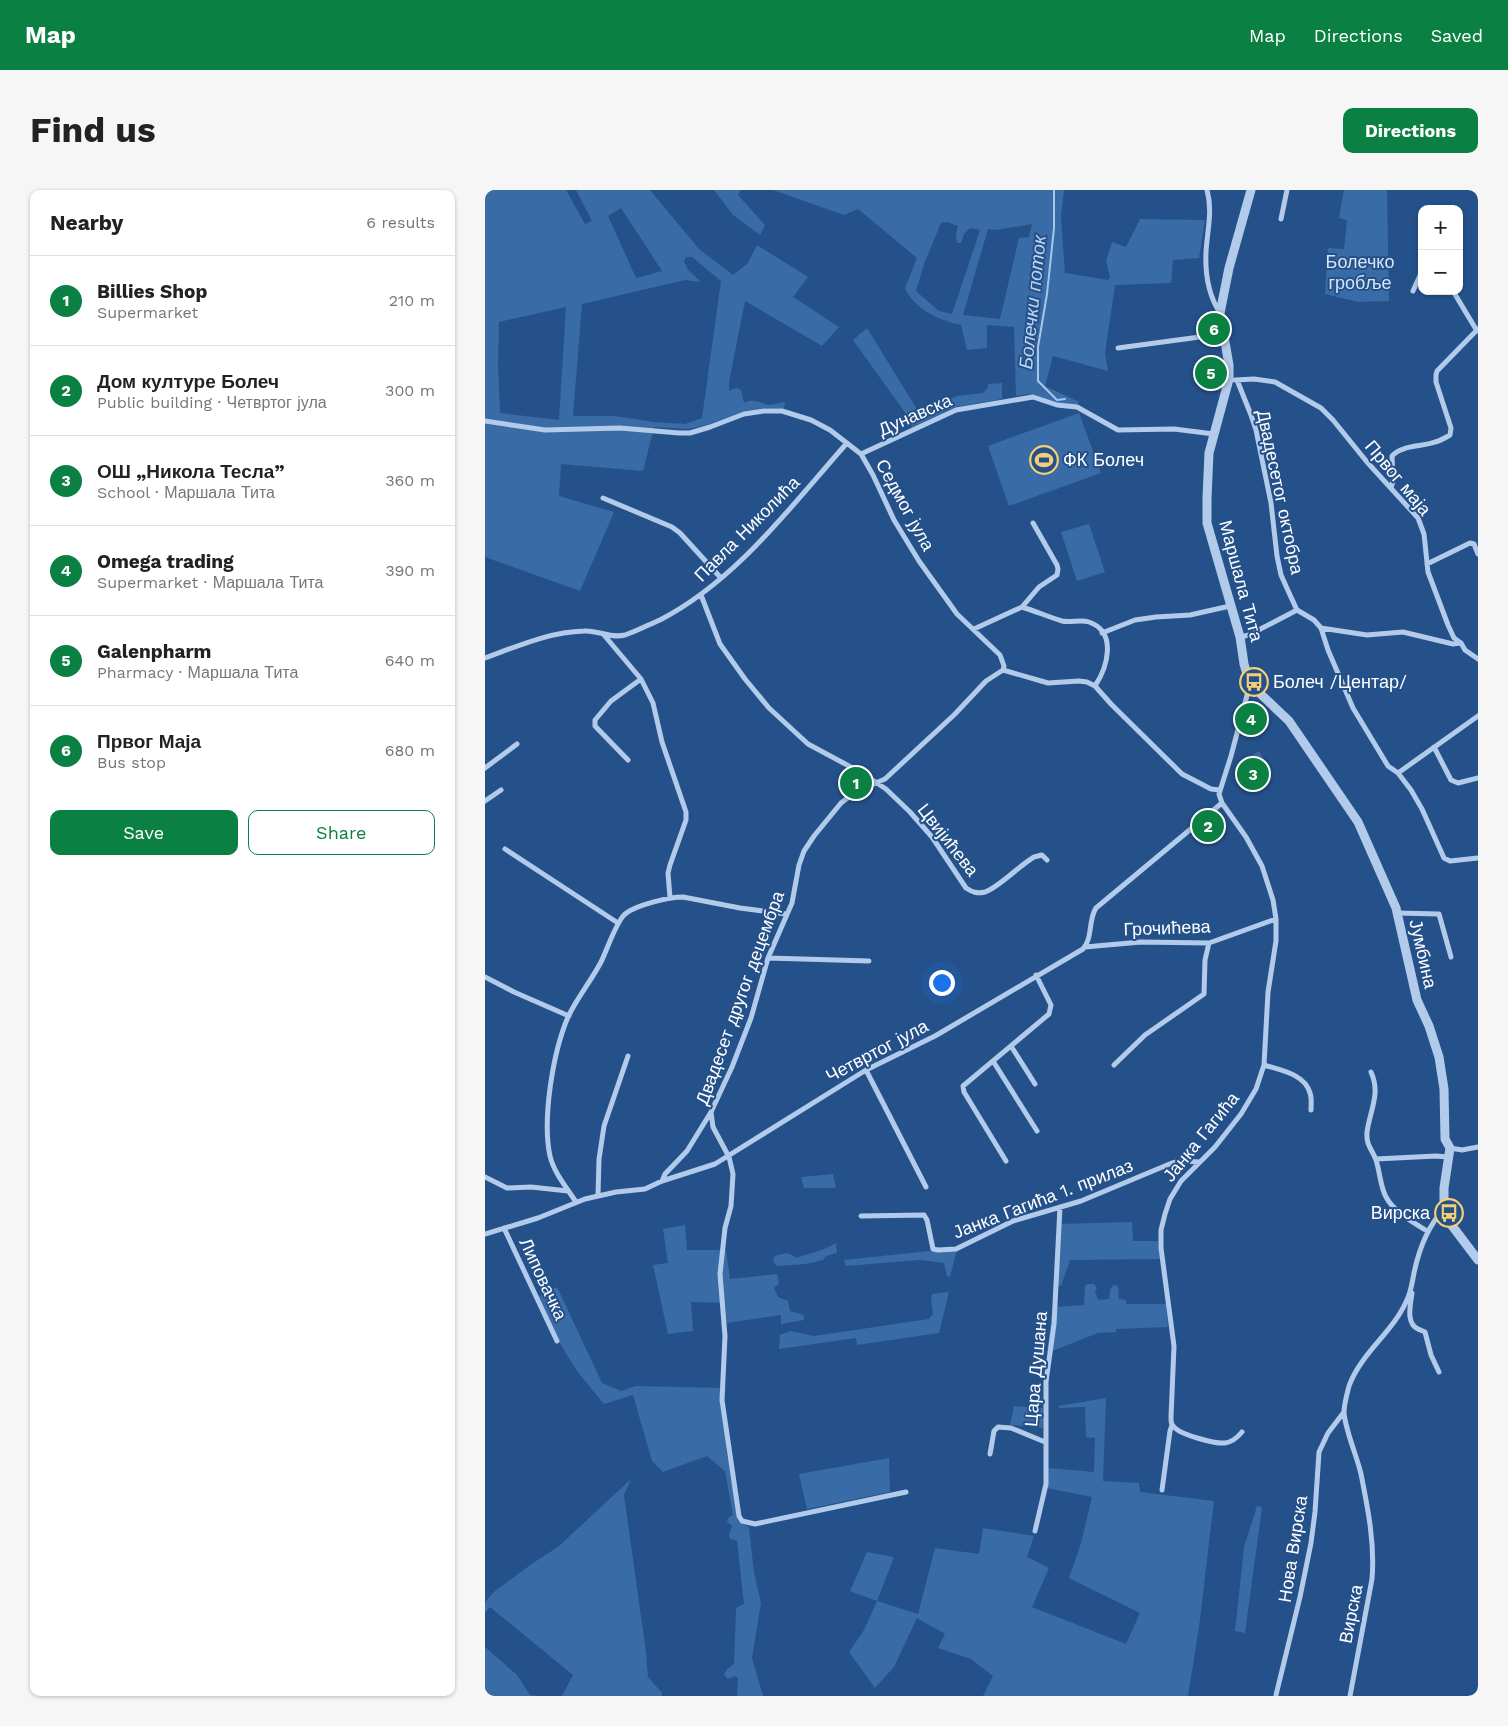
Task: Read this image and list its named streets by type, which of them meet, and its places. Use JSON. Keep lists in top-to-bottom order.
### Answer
{
  "streets": {
    "street": [
      "Дунавска",
      "Првог маја",
      "Двадесетог октобра",
      "Седмог јула",
      "Павла Николића",
      "Маршала Тита",
      "Цвијићева",
      "Грочићева",
      "Јумбина",
      "Двадесет другог децембра",
      "Четвртог јула",
      "Јанка Гагића",
      "Јанка Гагића 1. прилаз",
      "Липовачка",
      "Цара Душана",
      "Нова Вирска",
      "Вирска"
    ]
  },
  "crossings": [
    ["Дунавска", "Седмог јула"],
    ["Дунавска", "Маршала Тита"],
    ["Првог маја", "Двадесетог октобра"],
    ["Првог маја", "Маршала Тита"],
    ["Двадесетог октобра", "Маршала Тита"],
    ["Седмог јула", "Павла Николића"],
    ["Седмог јула", "Двадесет другог децембра"],
    ["Павла Николића", "Цвијићева"],
    ["Маршала Тита", "Јумбина"],
    ["Цвијићева", "Двадесет другог децембра"],
    ["Грочићева", "Четвртог јула"],
    ["Грочићева", "Јанка Гагића"],
    ["Јумбина", "Вирска"],
    ["Двадесет другог децембра", "Четвртог јула"],
    ["Четвртог јула", "Липовачка"],
    ["Јанка Гагића", "Јанка Гагића 1. прилаз"],
    ["Јанка Гагића 1. прилаз", "Цара Душана"],
    ["Нова Вирска", "Вирска"]
  ],
  "water": ["Болечки поток"],
  "parks": ["Болечко гробље"],
  "places": {
    "sports": ["ФК Болеч"],
    "bus stop": ["Болеч /Центар/", "Вирска"]
  },
  "page": {
    "header": "Map",
    "nav": ["Map", "Directions", "Saved"],
    "buttons": [
      "Directions",
      ["Save", "Share"]
    ],
    "title": "Find us",
    "heading": ["Nearby", "6 results"],
    "map_buttons": ["+", "−"],
    "list": [
      {
        "mark": "1",
        "name": "Billies Shop",
        "note": "Supermarket",
        "value": "210 m"
      },
      {
        "mark": "2",
        "name": "Дом културе Болеч",
        "note": "Public building · Четвртог јула",
        "value": "300 m"
      },
      {
        "mark": "3",
        "name": "ОШ „Никола Тесла”",
        "note": "School · Маршала Тита",
        "value": "360 m"
      },
      {
        "mark": "4",
        "name": "Omega trading",
        "note": "Supermarket · Маршала Тита",
        "value": "390 m"
      },
      {
        "mark": "5",
        "name": "Galenpharm",
        "note": "Pharmacy · Маршала Тита",
        "value": "640 m"
      },
      {
        "mark": "6",
        "name": "Првог Маја",
        "note": "Bus stop",
        "value": "680 m"
      }
    ],
    "pins": [
      "6",
      "5",
      "4",
      "3",
      "1",
      "2"
    ]
  }
}
